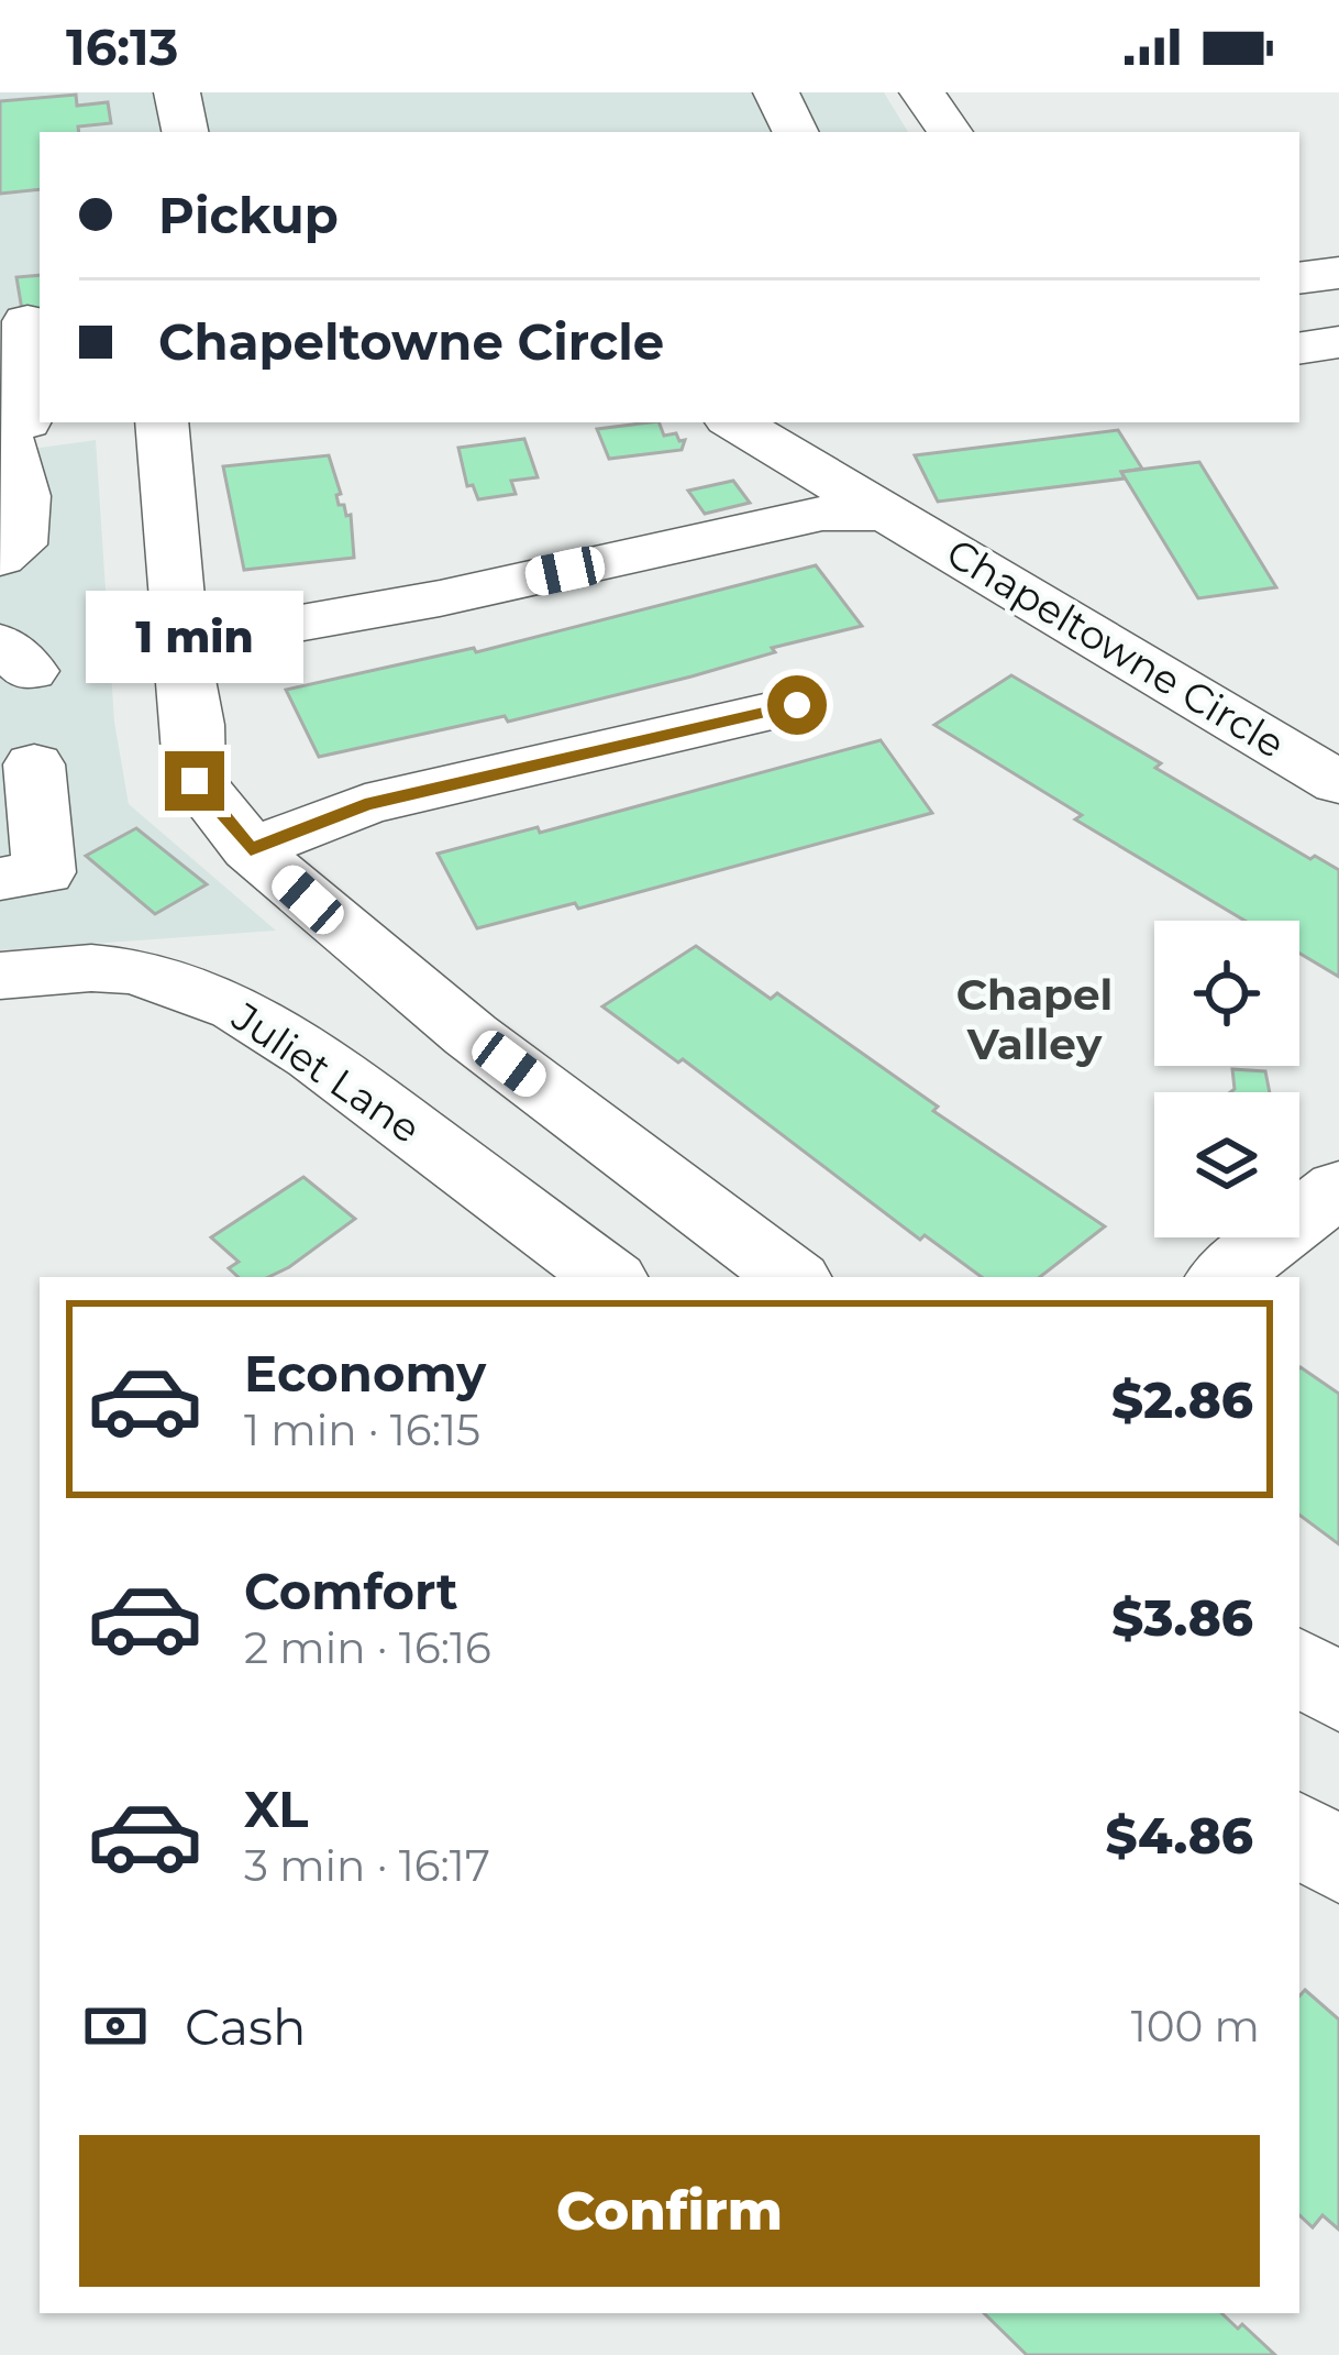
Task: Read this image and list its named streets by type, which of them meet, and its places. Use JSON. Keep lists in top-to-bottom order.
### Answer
{
  "streets": {
    "street": ["Chapeltowne Circle", "Juliet Lane"]
  },
  "districts": ["Chapel Valley"],
  "page": {
    "status": "16:13",
    "banner": ["Pickup", "Chapeltowne Circle"],
    "bubble": "1 min",
    "list": [
      {
        "name": "Economy",
        "note": "1 min · 16:15",
        "value": "$2.86"
      },
      {
        "name": "Comfort",
        "note": "2 min · 16:16",
        "value": "$3.86"
      },
      {
        "name": "XL",
        "note": "3 min · 16:17",
        "value": "$4.86"
      }
    ],
    "pay": ["Cash", "100 m"],
    "buttons": "Confirm"
  }
}
